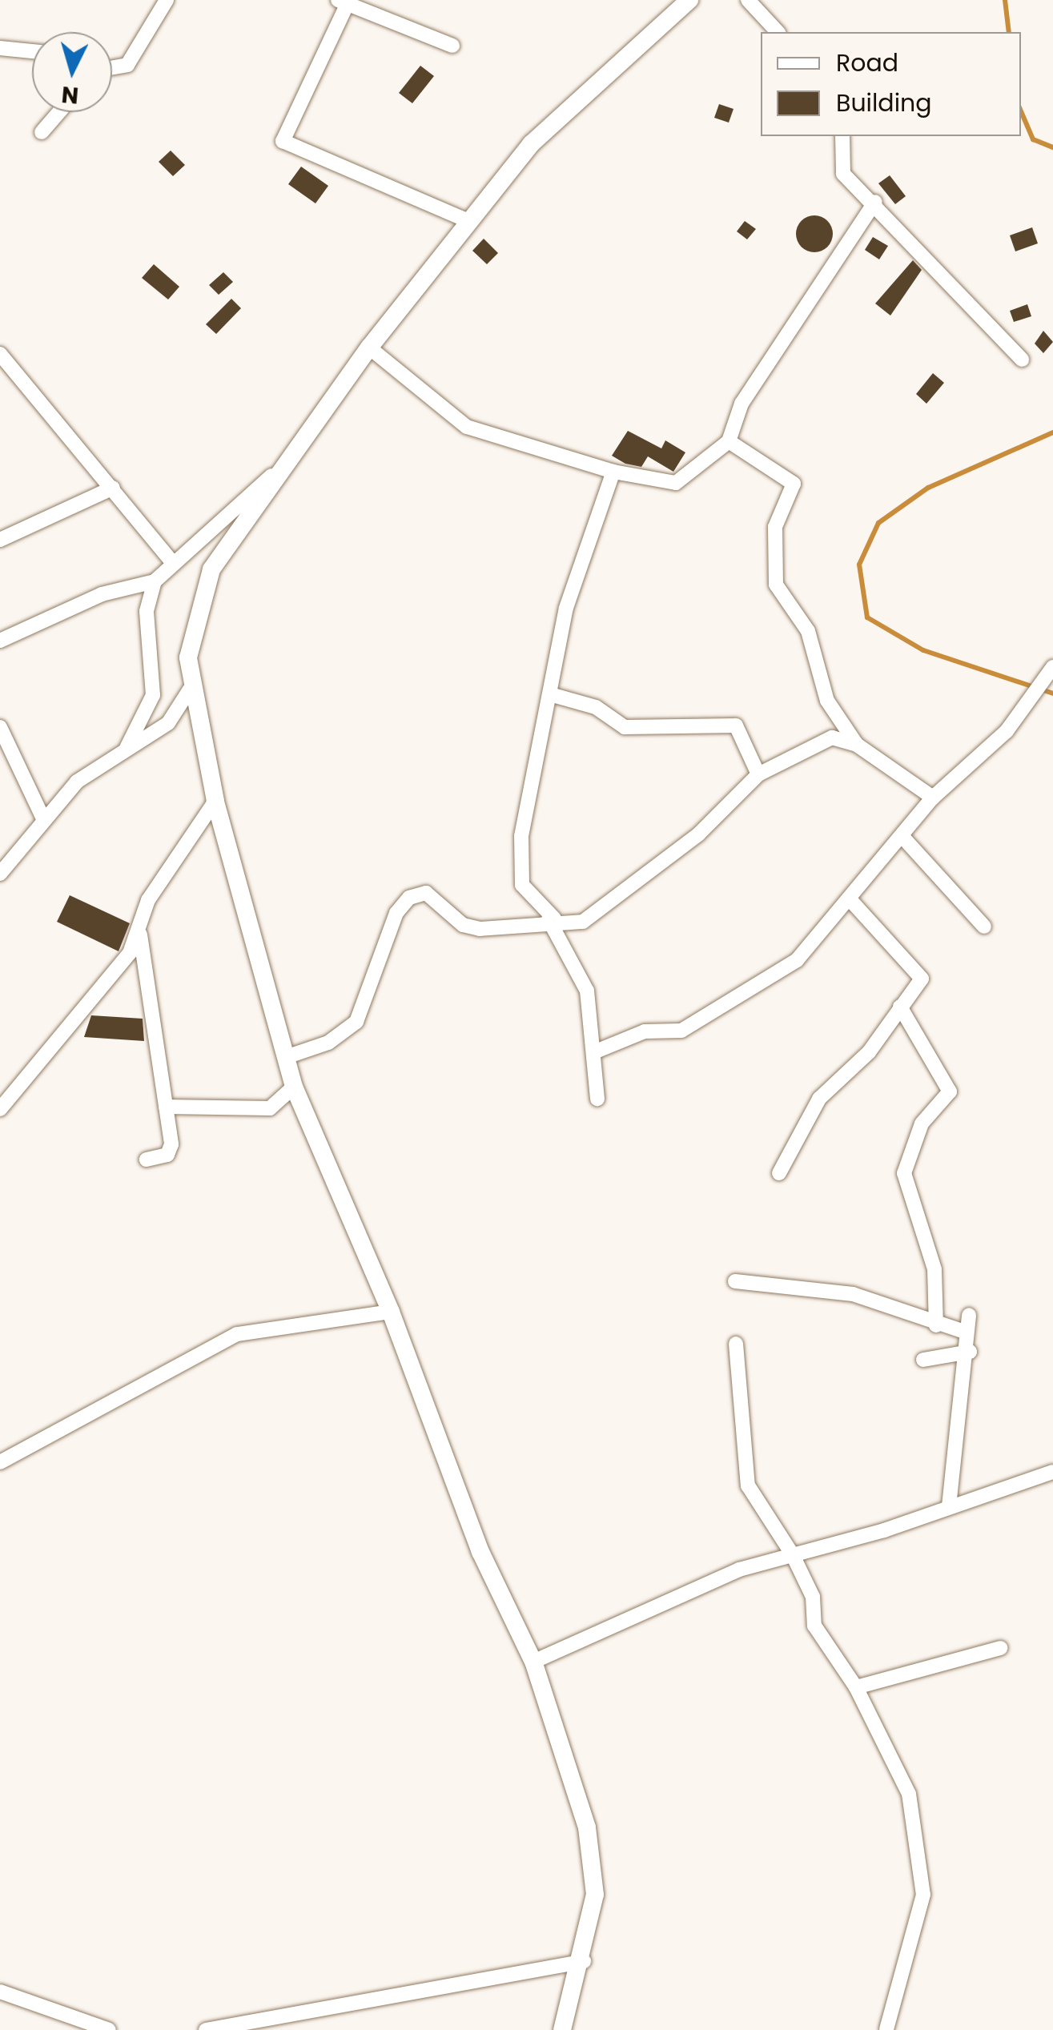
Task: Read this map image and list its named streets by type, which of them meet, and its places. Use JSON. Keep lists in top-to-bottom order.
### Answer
{
  "legend": ["Road", "Building"],
  "north": "bottom"
}
